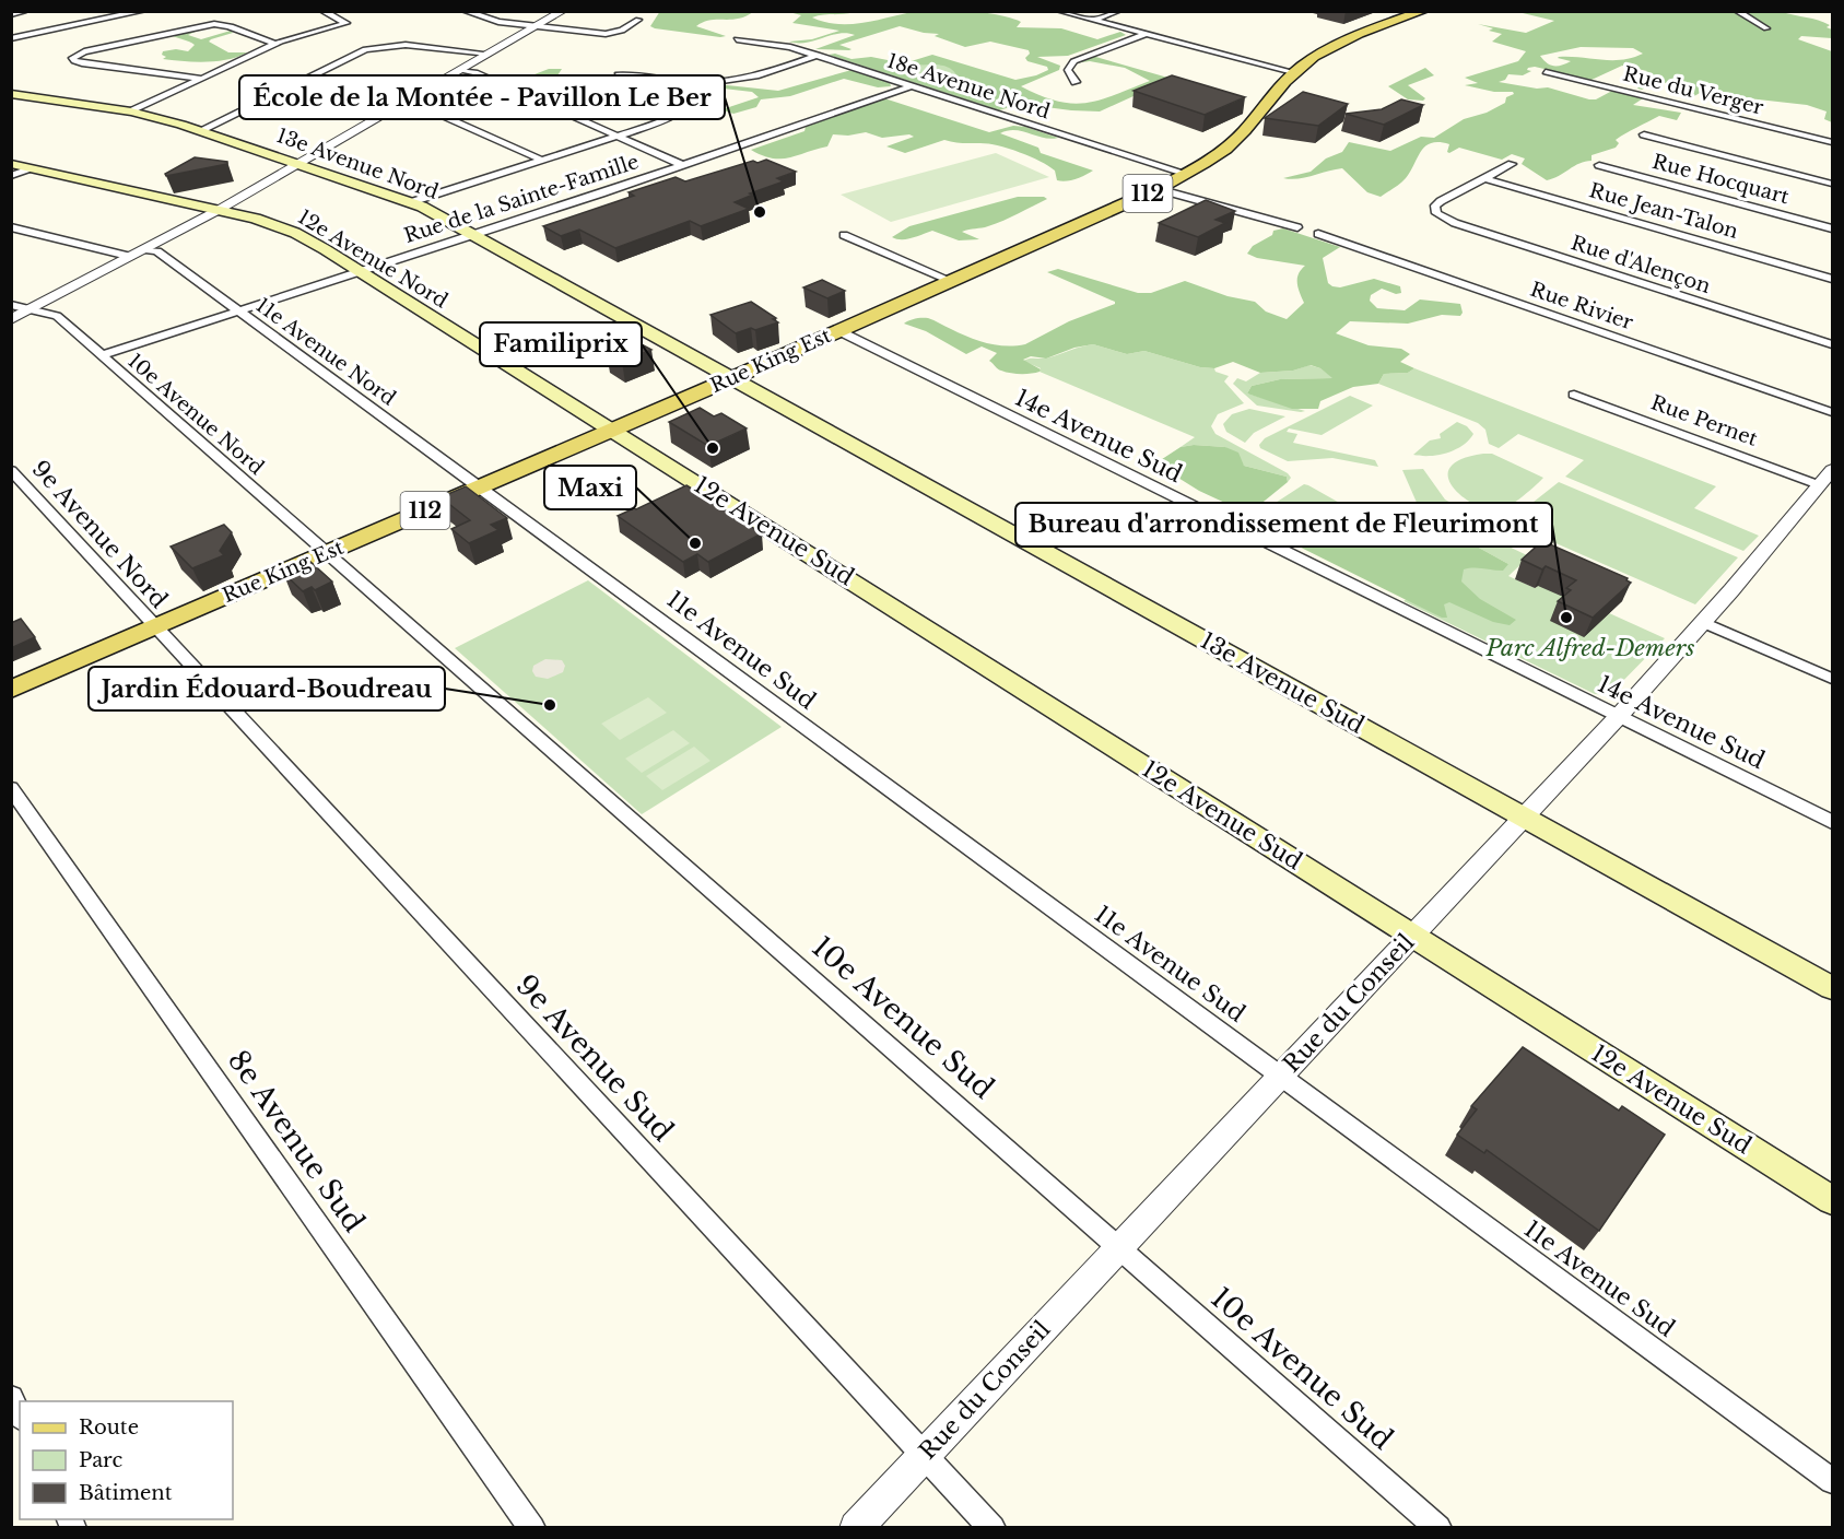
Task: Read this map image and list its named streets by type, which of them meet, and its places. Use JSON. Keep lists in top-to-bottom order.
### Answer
{
  "streets": {
    "main road": [
      "13e Avenue Nord",
      "112",
      "12e Avenue Nord",
      "Rue King Est",
      "12e Avenue Sud",
      "13e Avenue Sud"
    ],
    "street": [
      "18e Avenue Nord",
      "Rue du Verger",
      "Rue Hocquart",
      "Rue de la Sainte-Famille",
      "Rue Jean-Talon",
      "Rue d'Alençon",
      "Rue Rivier",
      "11e Avenue Nord",
      "10e Avenue Nord",
      "Rue Pernet",
      "14e Avenue Sud",
      "9e Avenue Nord",
      "11e Avenue Sud",
      "Rue du Conseil",
      "10e Avenue Sud",
      "9e Avenue Sud",
      "8e Avenue Sud"
    ]
  },
  "crossings": [
    ["18e Avenue Nord", "Rue de la Sainte-Famille"],
    ["18e Avenue Nord", "Rue King Est"],
    ["13e Avenue Nord", "Rue de la Sainte-Famille"],
    ["13e Avenue Nord", "Rue King Est"],
    ["13e Avenue Nord", "13e Avenue Sud"],
    ["Rue de la Sainte-Famille", "12e Avenue Nord"],
    ["Rue de la Sainte-Famille", "11e Avenue Nord"],
    ["Rue de la Sainte-Famille", "10e Avenue Nord"],
    ["Rue Jean-Talon", "Rue d'Alençon"],
    ["12e Avenue Nord", "Rue King Est"],
    ["12e Avenue Nord", "12e Avenue Sud"],
    ["11e Avenue Nord", "Rue King Est"],
    ["11e Avenue Nord", "11e Avenue Sud"],
    ["Rue King Est", "10e Avenue Nord"],
    ["Rue King Est", "14e Avenue Sud"],
    ["Rue King Est", "12e Avenue Sud"],
    ["Rue King Est", "9e Avenue Nord"],
    ["Rue King Est", "11e Avenue Sud"],
    ["Rue King Est", "13e Avenue Sud"],
    ["Rue King Est", "10e Avenue Sud"],
    ["Rue King Est", "9e Avenue Sud"],
    ["10e Avenue Nord", "10e Avenue Sud"],
    ["Rue Pernet", "Rue du Conseil"],
    ["14e Avenue Sud", "Rue du Conseil"],
    ["12e Avenue Sud", "Rue du Conseil"],
    ["9e Avenue Nord", "9e Avenue Sud"],
    ["11e Avenue Sud", "Rue du Conseil"],
    ["13e Avenue Sud", "Rue du Conseil"],
    ["Rue du Conseil", "10e Avenue Sud"],
    ["Rue du Conseil", "9e Avenue Sud"]
  ],
  "parks": ["Parc Alfred-Demers"],
  "places": [
    "École de la Montée - Pavillon Le Ber",
    "Familiprix",
    "Maxi",
    "Bureau d'arrondissement de Fleurimont",
    "Jardin Édouard-Boudreau"
  ],
  "legend": ["Route", "Parc", "Bâtiment"]
}
